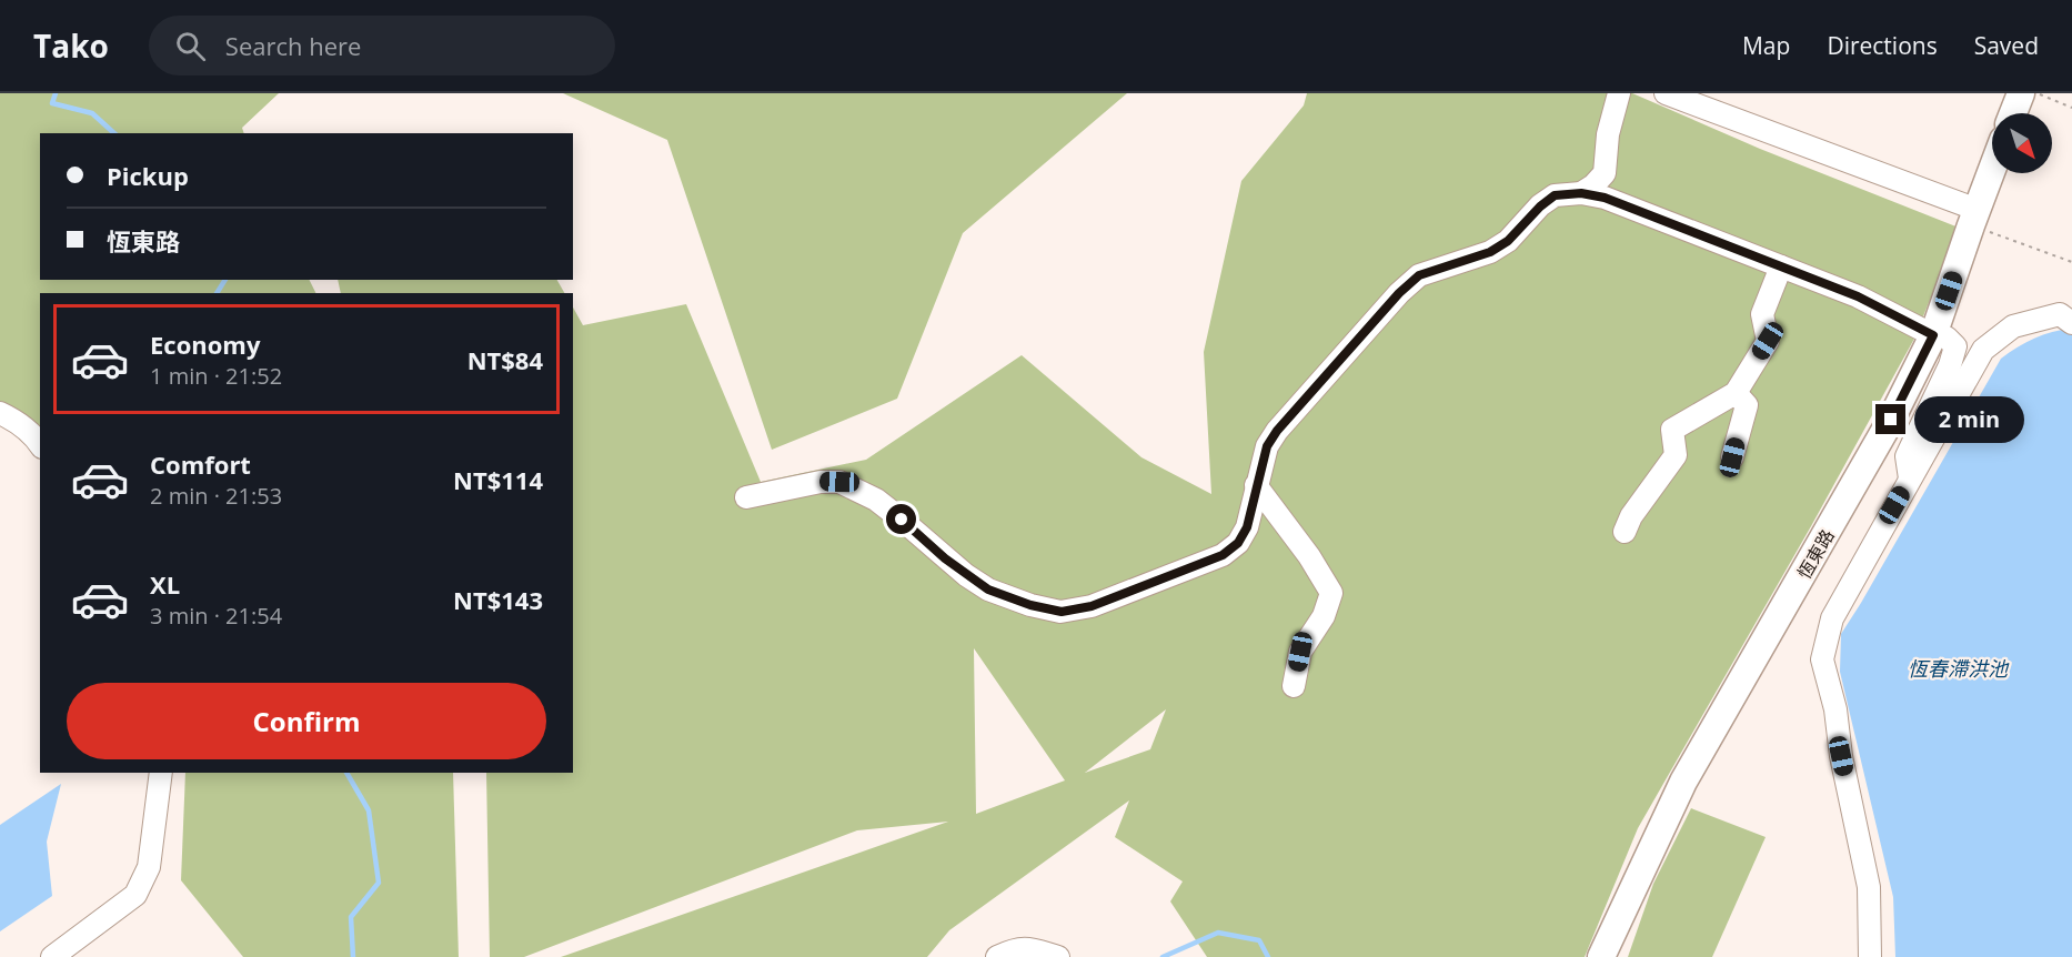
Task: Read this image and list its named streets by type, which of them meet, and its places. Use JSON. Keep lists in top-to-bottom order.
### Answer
{
  "streets": {
    "main road": ["恆東路"]
  },
  "water": ["恆春滯洪池"],
  "north": "bottom right",
  "page": {
    "header": "Tako",
    "search": "Search here",
    "nav": ["Map", "Directions", "Saved"],
    "banner": ["Pickup", "恆東路"],
    "list": [
      {
        "name": "Economy",
        "note": "1 min · 21:52",
        "value": "NT$84"
      },
      {
        "name": "Comfort",
        "note": "2 min · 21:53",
        "value": "NT$114"
      },
      {
        "name": "XL",
        "note": "3 min · 21:54",
        "value": "NT$143"
      }
    ],
    "bubble": "2 min",
    "buttons": "Confirm"
  }
}
